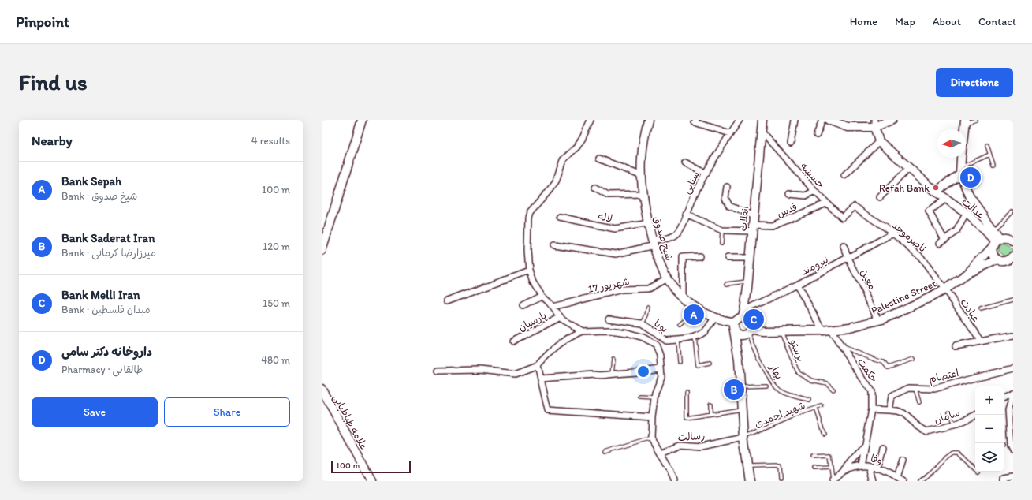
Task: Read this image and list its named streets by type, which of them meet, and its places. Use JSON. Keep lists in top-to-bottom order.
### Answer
{
  "streets": {
    "main road": [
      "عدالت",
      "انقلاب",
      "شیخ صدوق",
      "Palestine Street",
      "علامه طباطبایی"
    ],
    "street": [
      "حسینیه",
      "سنایی",
      "قدس",
      "لاله",
      "ناصرموحد",
      "نیرومند",
      "معین",
      "17 شهریور",
      "عبادت",
      "پارسیان",
      "پویا",
      "حکمت",
      "اعتصام",
      "سامان",
      "رسالت",
      "وفا"
    ],
    "lane": ["پرستو", "بهار", "شهید احمدی"]
  },
  "crossings": [
    ["حسینیه", "قدس"],
    ["حسینیه", "انقلاب"],
    ["حسینیه", "ناصرموحد"],
    ["سنایی", "شیخ صدوق"],
    ["قدس", "انقلاب"],
    ["لاله", "شیخ صدوق"],
    ["انقلاب", "شیخ صدوق"],
    ["انقلاب", "نیرومند"],
    ["انقلاب", "Palestine Street"],
    ["انقلاب", "بهار"],
    ["ناصرموحد", "نیرومند"],
    ["ناصرموحد", "Palestine Street"],
    ["ناصرموحد", "عبادت"],
    ["شیخ صدوق", "نیرومند"],
    ["شیخ صدوق", "17 شهریور"],
    ["شیخ صدوق", "Palestine Street"],
    ["شیخ صدوق", "پویا"],
    ["شیخ صدوق", "بهار"],
    ["نیرومند", "معین"],
    ["نیرومند", "Palestine Street"],
    ["نیرومند", "حکمت"],
    ["نیرومند", "بهار"],
    ["معین", "Palestine Street"],
    ["Palestine Street", "عبادت"],
    ["Palestine Street", "پرستو"],
    ["Palestine Street", "حکمت"],
    ["Palestine Street", "بهار"],
    ["حکمت", "سامان"],
    ["حکمت", "وفا"],
    ["اعتصام", "سامان"],
    ["شهید احمدی", "رسالت"]
  ],
  "places": ["Refah Bank"],
  "scale_bar": "100 m",
  "north": "left",
  "page": {
    "header": "Pinpoint",
    "nav": [
      "Home",
      "Map",
      "About",
      "Contact"
    ],
    "buttons": [
      "Directions",
      ["Save", "Share"]
    ],
    "title": "Find us",
    "heading": ["Nearby", "4 results"],
    "list": [
      {
        "mark": "A",
        "name": "Bank Sepah",
        "note": "Bank · شیخ صدوق",
        "value": "100 m"
      },
      {
        "mark": "B",
        "name": "Bank Saderat Iran",
        "note": "Bank · میرزارضا کرمانی",
        "value": "120 m"
      },
      {
        "mark": "C",
        "name": "Bank Melli Iran",
        "note": "Bank · میدان فلسطین",
        "value": "150 m"
      },
      {
        "mark": "D",
        "name": "داروخانه دکتر سامی",
        "note": "Pharmacy · طالقانی",
        "value": "480 m"
      }
    ],
    "pins": [
      "D",
      "A",
      "C",
      "B"
    ],
    "map_buttons": ["+", "−"],
    "scale": "100 m"
  }
}
